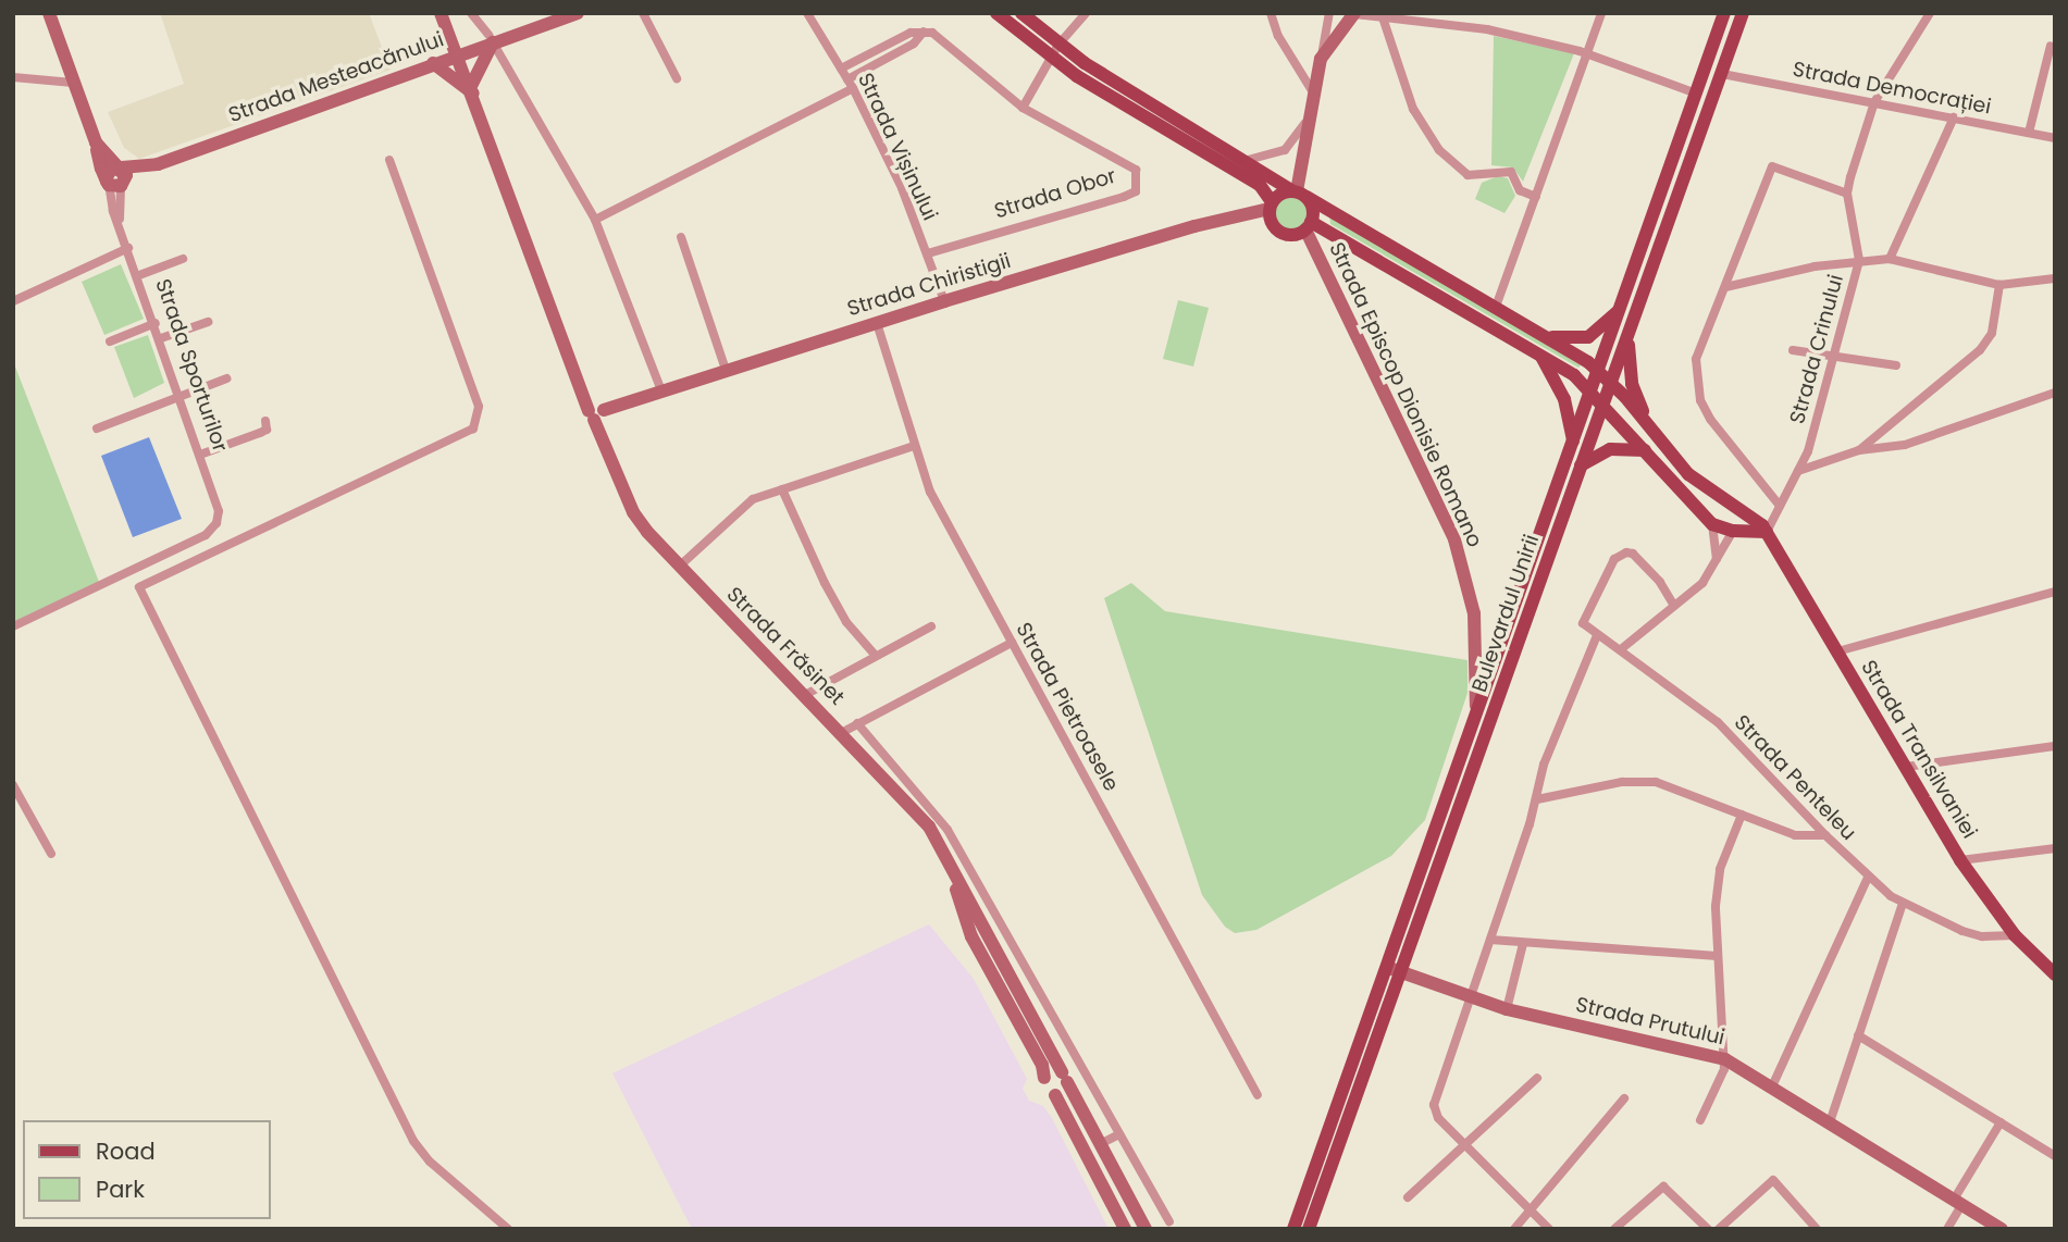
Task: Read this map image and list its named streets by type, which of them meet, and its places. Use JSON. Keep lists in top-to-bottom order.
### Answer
{
  "streets": {
    "main road": [
      "Strada Mesteacănului",
      "Strada Chiristigii",
      "Strada Sporturilor",
      "Strada Episcop Dionisie Romano",
      "Bulevardul Unirii",
      "Strada Frăsinet",
      "Strada Transilvaniei",
      "Strada Prutului"
    ],
    "street": [
      "Strada Democrației",
      "Strada Vișinului",
      "Strada Obor",
      "Strada Crinului",
      "Strada Pietroasele",
      "Strada Penteleu"
    ]
  },
  "crossings": [
    ["Strada Mesteacănului", "Strada Sporturilor"],
    ["Strada Democrației", "Bulevardul Unirii"],
    ["Strada Vișinului", "Strada Obor"],
    ["Strada Vișinului", "Strada Chiristigii"],
    ["Strada Chiristigii", "Strada Frăsinet"],
    ["Strada Chiristigii", "Strada Pietroasele"],
    ["Strada Crinului", "Strada Transilvaniei"],
    ["Strada Episcop Dionisie Romano", "Bulevardul Unirii"],
    ["Bulevardul Unirii", "Strada Transilvaniei"],
    ["Bulevardul Unirii", "Strada Prutului"],
    ["Strada Transilvaniei", "Strada Penteleu"]
  ],
  "legend": ["Road", "Park"]
}
